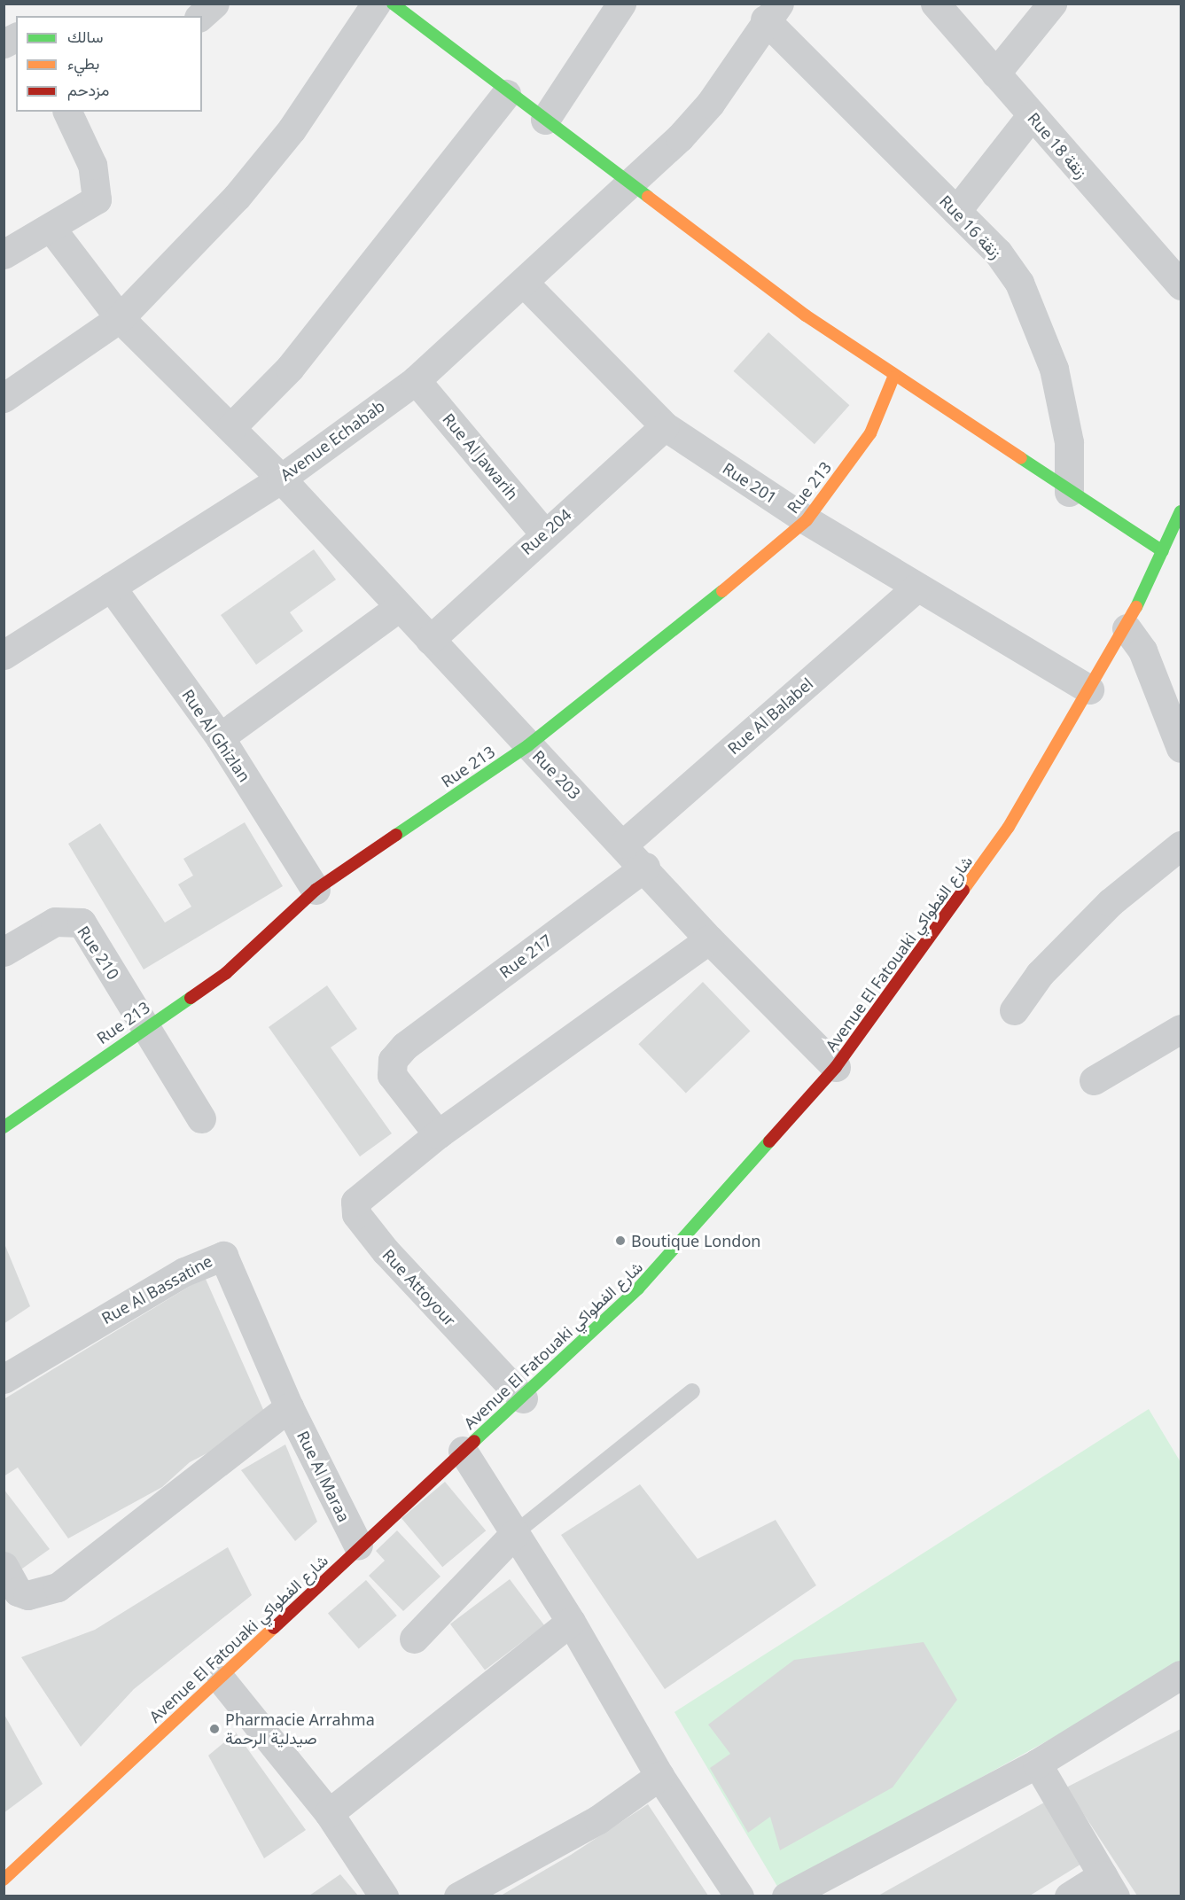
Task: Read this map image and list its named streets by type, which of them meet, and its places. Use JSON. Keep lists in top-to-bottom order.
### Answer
{
  "streets": {
    "street": [
      "Rue 18 زنقة",
      "Rue 16 زنقة",
      "Avenue Echabab",
      "Rue Al Jawarih",
      "Rue 201",
      "Rue 213",
      "Rue 204",
      "Rue Al Balabel",
      "Rue Al Ghizlan",
      "Rue 203",
      "Rue 210",
      "Avenue El Fatouaki شارع الفطواكي",
      "Rue 217",
      "Rue Attoyour",
      "Rue Al Bassatine",
      "Rue Al Maraa"
    ]
  },
  "crossings": [
    ["Rue 16 زنقة", "Avenue Echabab"],
    ["Avenue Echabab", "Rue Al Jawarih"],
    ["Avenue Echabab", "Rue 201"],
    ["Avenue Echabab", "Rue Al Ghizlan"],
    ["Avenue Echabab", "Rue 203"],
    ["Rue Al Jawarih", "Rue 204"],
    ["Rue 201", "Rue 213"],
    ["Rue 201", "Rue 204"],
    ["Rue 201", "Rue Al Balabel"],
    ["Rue 201", "Avenue El Fatouaki شارع الفطواكي"],
    ["Rue 213", "Rue Al Ghizlan"],
    ["Rue 213", "Rue 203"],
    ["Rue 213", "Rue 210"],
    ["Rue 204", "Rue 203"],
    ["Rue Al Balabel", "Rue 203"],
    ["Rue 203", "Avenue El Fatouaki شارع الفطواكي"],
    ["Rue 203", "Rue 217"],
    ["Avenue El Fatouaki شارع الفطواكي", "Rue Attoyour"],
    ["Avenue El Fatouaki شارع الفطواكي", "Rue Al Maraa"],
    ["Rue 217", "Rue Attoyour"],
    ["Rue Al Bassatine", "Rue Al Maraa"]
  ],
  "places": ["Boutique London", "Pharmacie Arrahma صيدلية الرحمة"],
  "legend": ["سالك", "بطيء", "مزدحم"]
}
